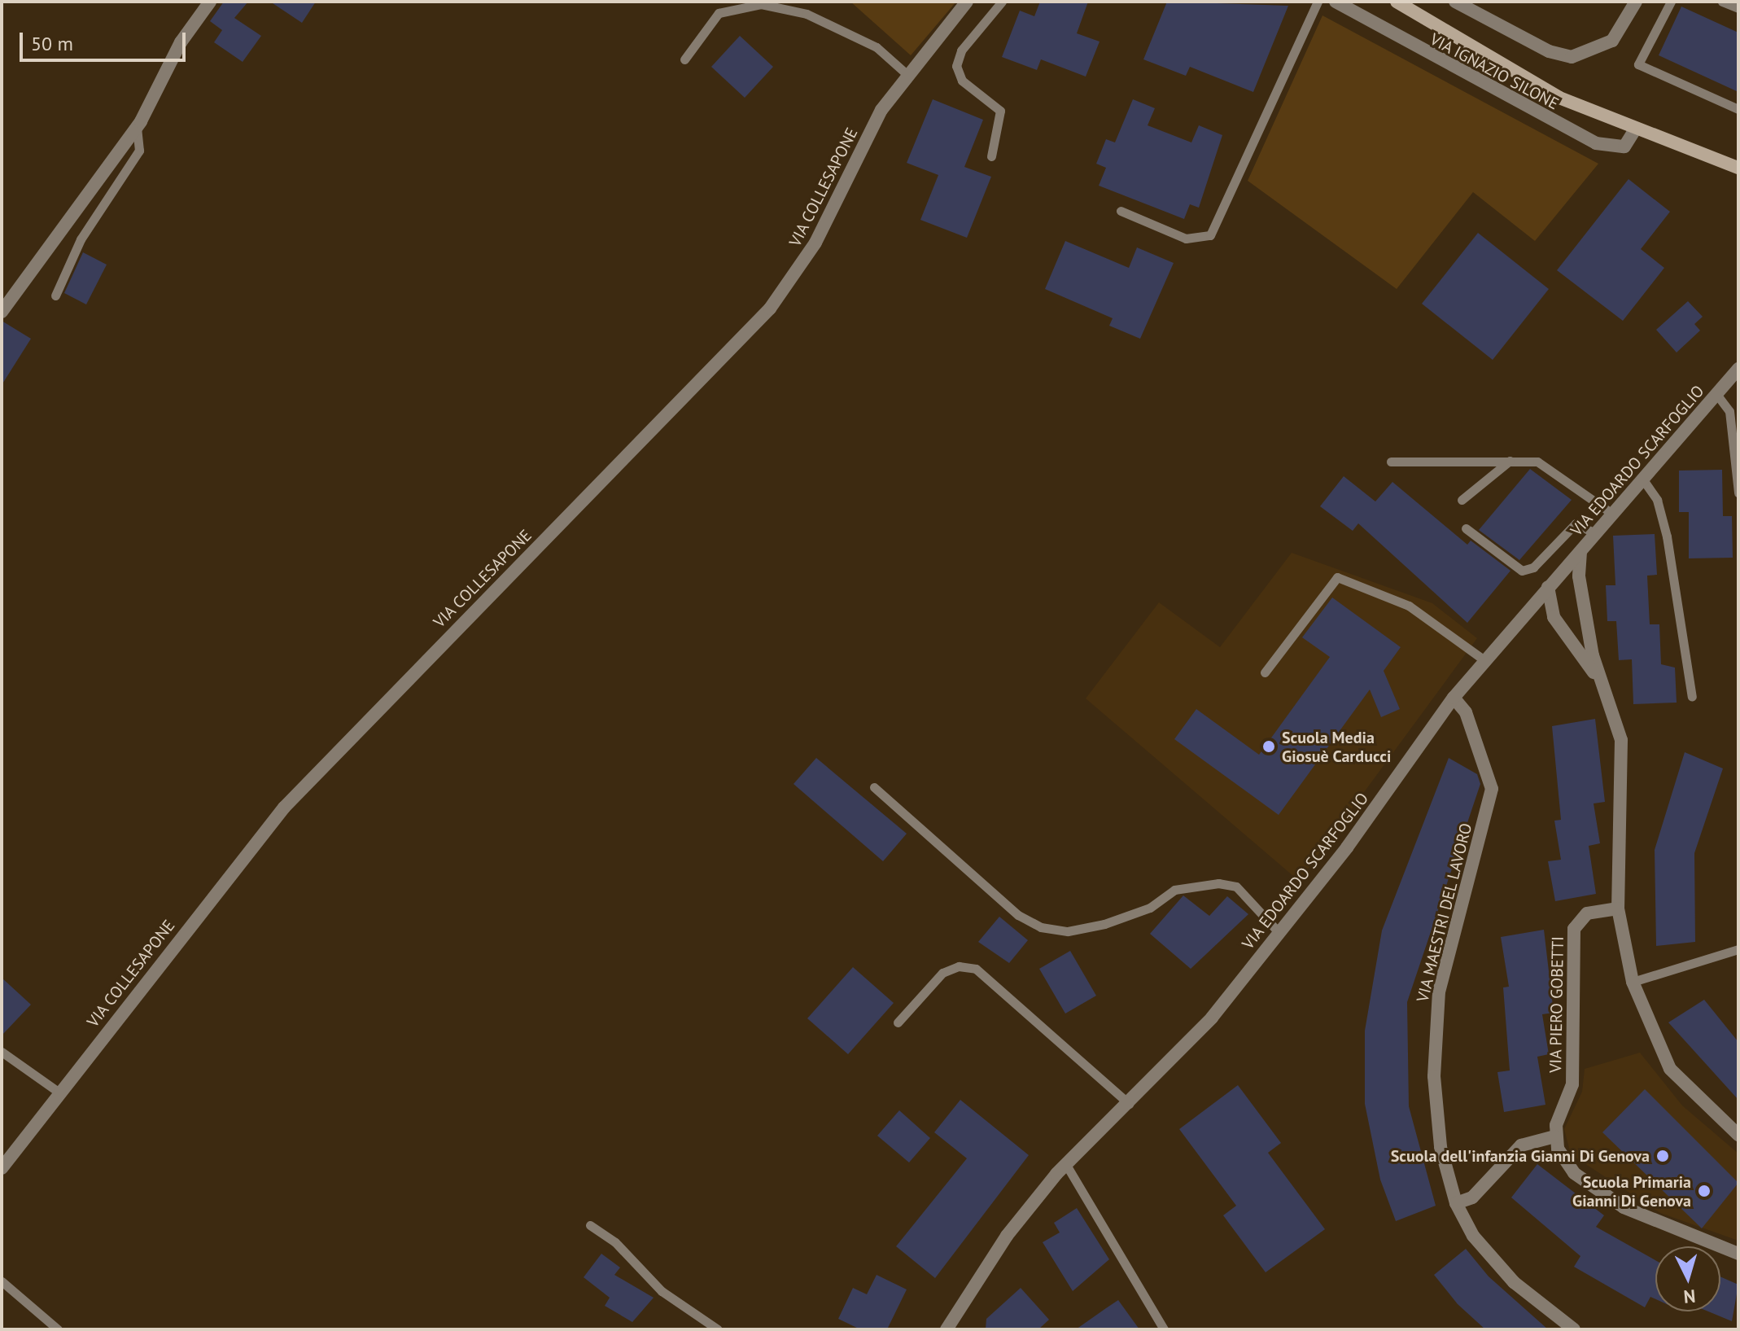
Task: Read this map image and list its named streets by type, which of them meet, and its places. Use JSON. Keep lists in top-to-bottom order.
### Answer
{
  "streets": {
    "street": [
      "VIA IGNAZIO SILONE",
      "VIA COLLESAPONE",
      "VIA EDOARDO SCARFOGLIO",
      "VIA MAESTRI DEL LAVORO",
      "VIA PIERO GOBETTI"
    ]
  },
  "crossings": [
    ["VIA EDOARDO SCARFOGLIO", "VIA MAESTRI DEL LAVORO"]
  ],
  "places": ["Scuola Media Giosuè Carducci", "Scuola dell'infanzia Gianni Di Genova", "Scuola Primaria Gianni Di Genova"],
  "scale_bar": "50 m",
  "north": "bottom"
}
